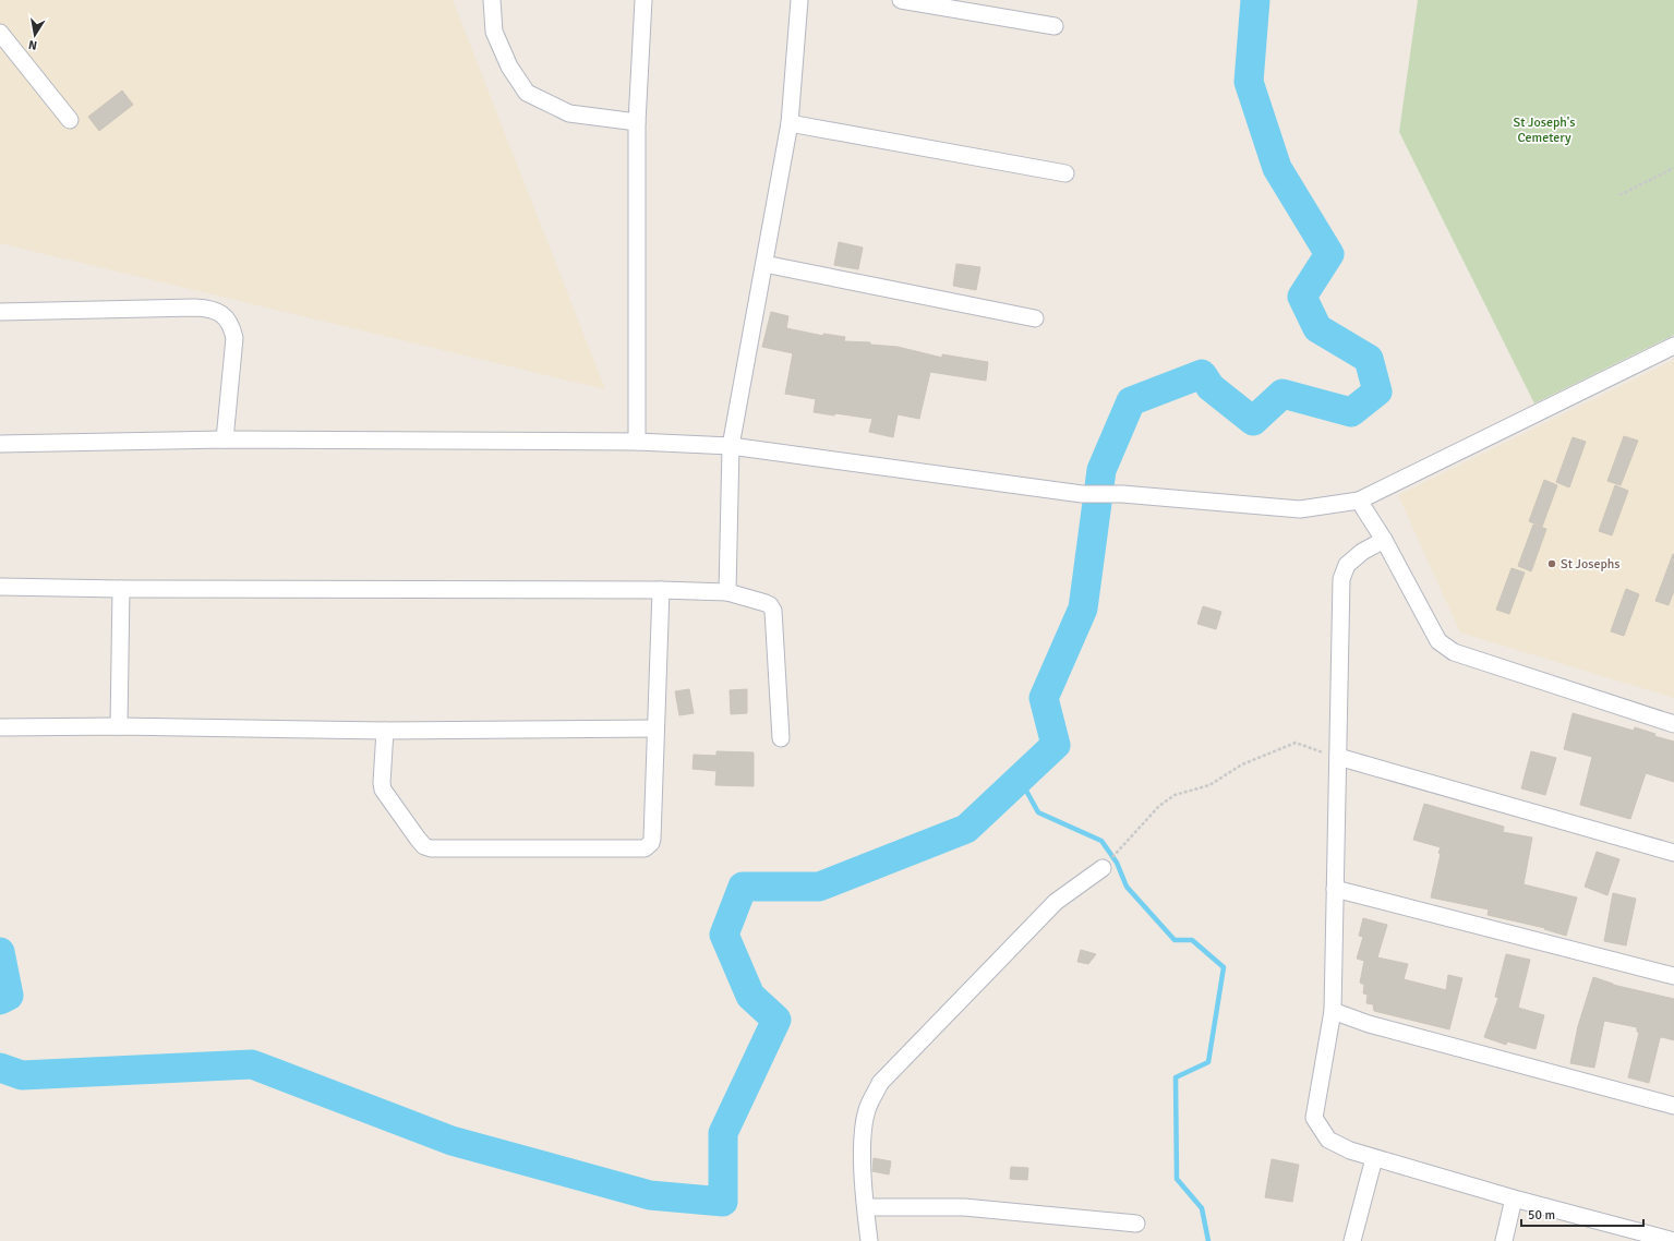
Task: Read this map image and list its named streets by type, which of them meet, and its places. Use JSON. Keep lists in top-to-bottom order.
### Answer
{
  "parks": ["St Joseph's Cemetery"],
  "places": ["St Josephs"],
  "scale_bar": "50 m",
  "north": "bottom"
}
